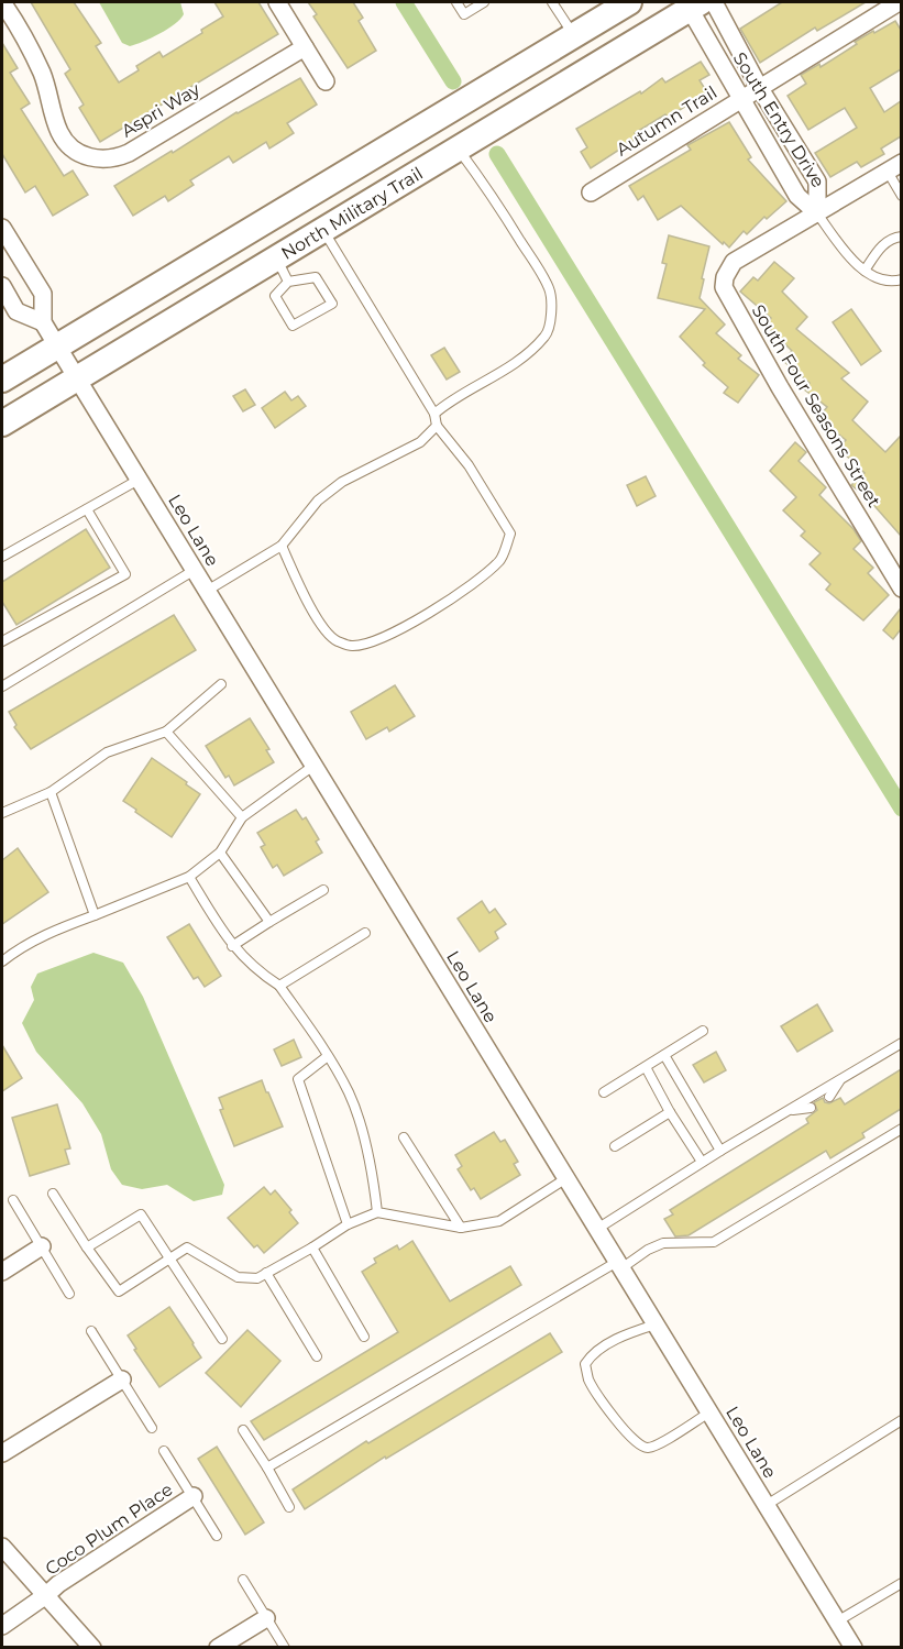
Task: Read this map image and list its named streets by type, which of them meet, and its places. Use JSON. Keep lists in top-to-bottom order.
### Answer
{
  "streets": {
    "main road": ["North Military Trail"],
    "street": [
      "Aspri Way",
      "South Entry Drive",
      "Autumn Trail",
      "South Four Seasons Street",
      "Leo Lane",
      "Coco Plum Place"
    ]
  },
  "crossings": [
    ["South Entry Drive", "Autumn Trail"],
    ["South Entry Drive", "North Military Trail"],
    ["South Entry Drive", "South Four Seasons Street"],
    ["North Military Trail", "Leo Lane"]
  ]
}
